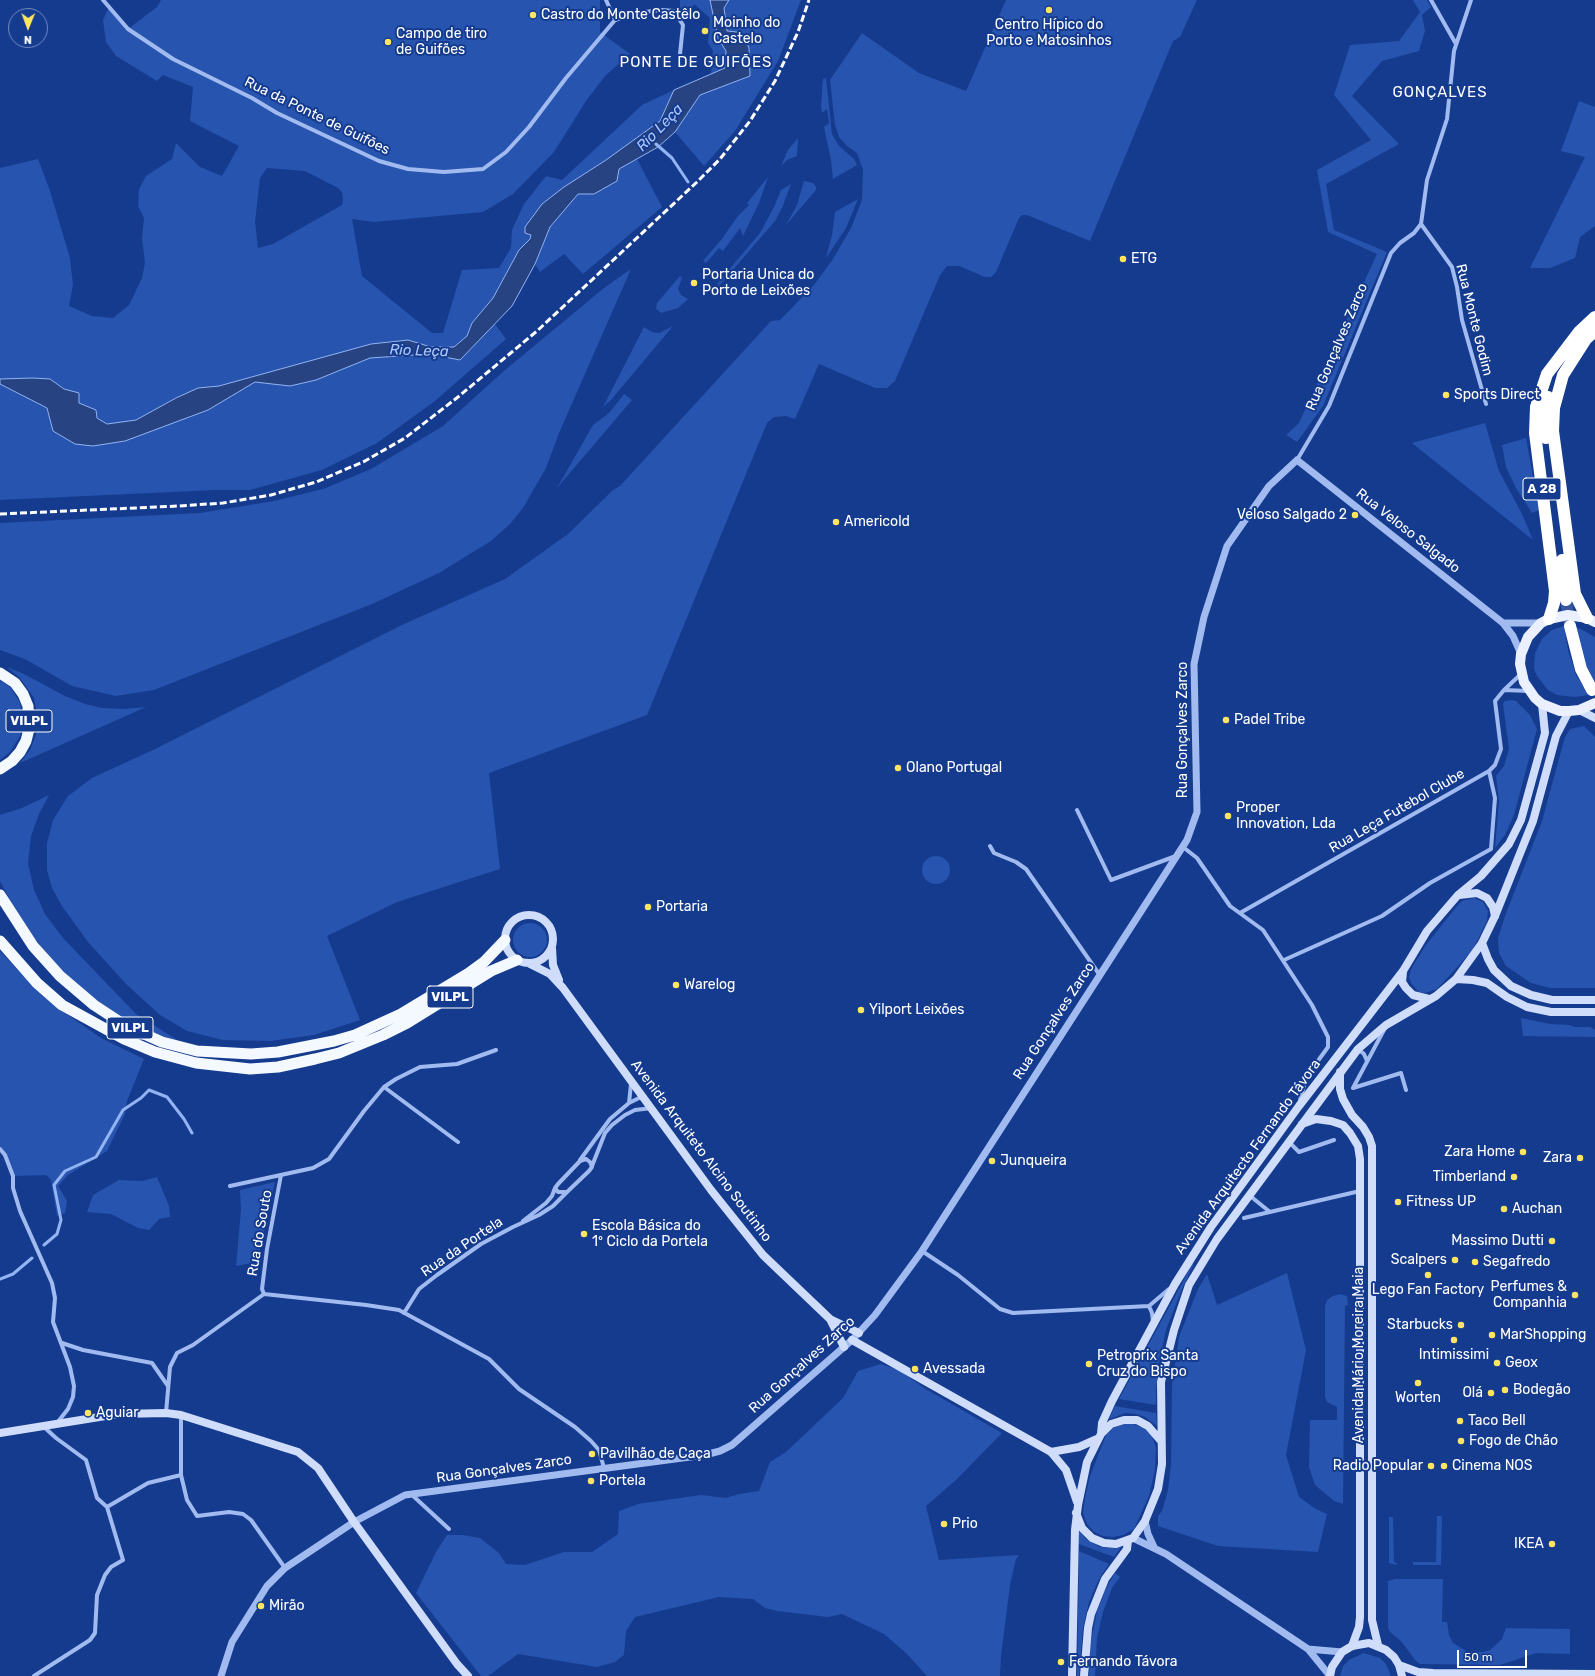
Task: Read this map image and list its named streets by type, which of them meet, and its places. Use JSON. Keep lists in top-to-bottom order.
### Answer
{
  "streets": {
    "highway": ["A 28", "VILPL"],
    "main road": ["Avenida Arquiteto Alcino Soutinho", "Avenida Arquitecto Fernando Távora", "Avenida Mário Moreira Maia"],
    "street": [
      "Rua da Ponte de Guifões",
      "Rua Monte Godim",
      "Rua Gonçalves Zarco",
      "Rua Veloso Salgado",
      "Rua Leça Futebol Clube",
      "Rua do Souto",
      "Rua da Portela"
    ]
  },
  "crossings": [
    ["Rua Monte Godim", "Rua Gonçalves Zarco"],
    ["Rua Gonçalves Zarco", "Rua Veloso Salgado"],
    ["Rua Gonçalves Zarco", "Avenida Arquiteto Alcino Soutinho"],
    ["VILPL", "Avenida Arquiteto Alcino Soutinho"],
    ["Avenida Arquiteto Alcino Soutinho", "Rua da Portela"],
    ["Avenida Arquitecto Fernando Távora", "Avenida Mário Moreira Maia"]
  ],
  "districts": ["PONTE DE GUIFÕES", "GONÇALVES"],
  "water": ["Rio Leça"],
  "places": [
    "Centro Hípico do Porto e Matosinhos",
    "Castro do Monte Castêlo",
    "Moinho do Castelo",
    "Campo de tiro de Guifões",
    "ETG",
    "Portaria Unica do Porto de Leixões",
    "Sports Direct",
    "Veloso Salgado 2",
    "Americold",
    "Padel Tribe",
    "Olano Portugal",
    "Proper Innovation, Lda",
    "Portaria",
    "Warelog",
    "Yilport Leixões",
    "Zara Home",
    "Zara",
    "Junqueira",
    "Timberland",
    "Fitness UP",
    "Auchan",
    "Escola Básica do 1º Ciclo da Portela",
    "Massimo Dutti",
    "Scalpers",
    "Segafredo",
    "Lego Fan Factory",
    "Perfumes & Companhia",
    "Starbucks",
    "MarShopping",
    "Intimissimi",
    "Geox",
    "Petroprix Santa Cruz do Bispo",
    "Avessada",
    "Worten",
    "Bodegão",
    "Olá",
    "Aguiar",
    "Taco Bell",
    "Fogo de Chão",
    "Pavilhão de Caça",
    "Radio Popular",
    "Cinema NOS",
    "Portela",
    "Prio",
    "IKEA",
    "Mirão",
    "Fernando Távora"
  ],
  "scale_bar": "50 m",
  "north": "bottom"
}
